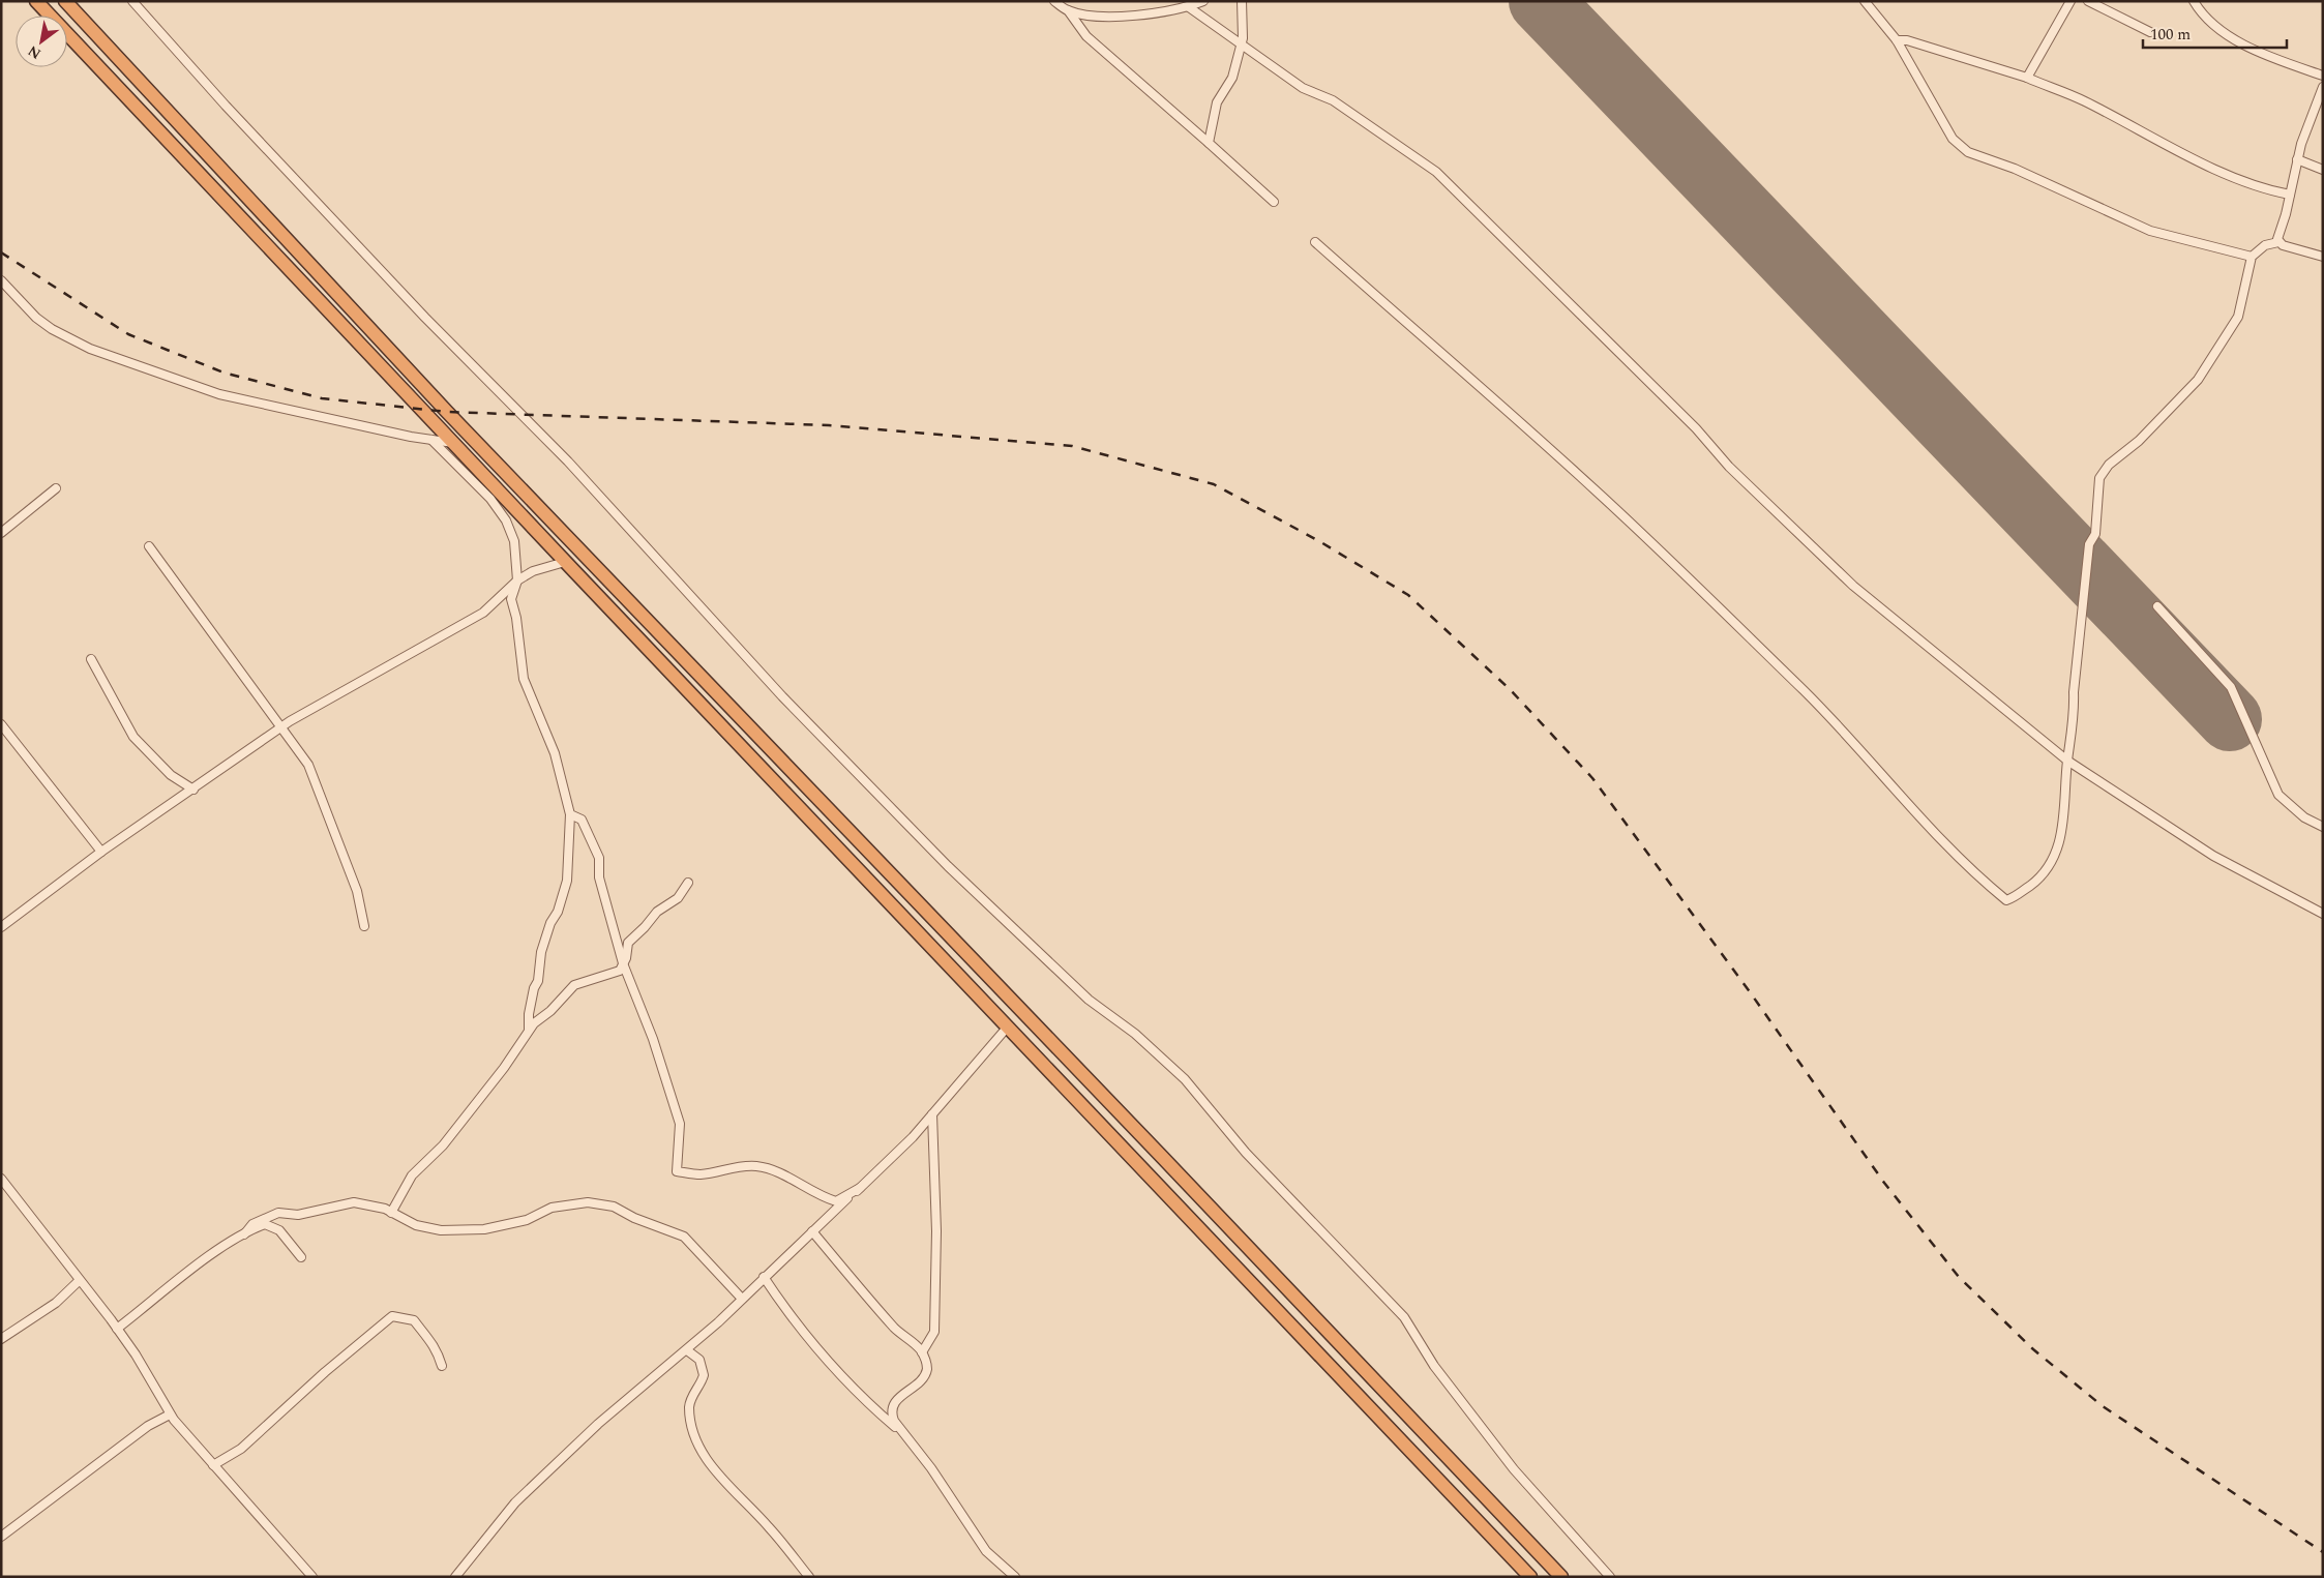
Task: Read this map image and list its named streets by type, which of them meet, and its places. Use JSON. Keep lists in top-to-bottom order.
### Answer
{
  "scale_bar": "100 m",
  "north": "bottom left"
}
